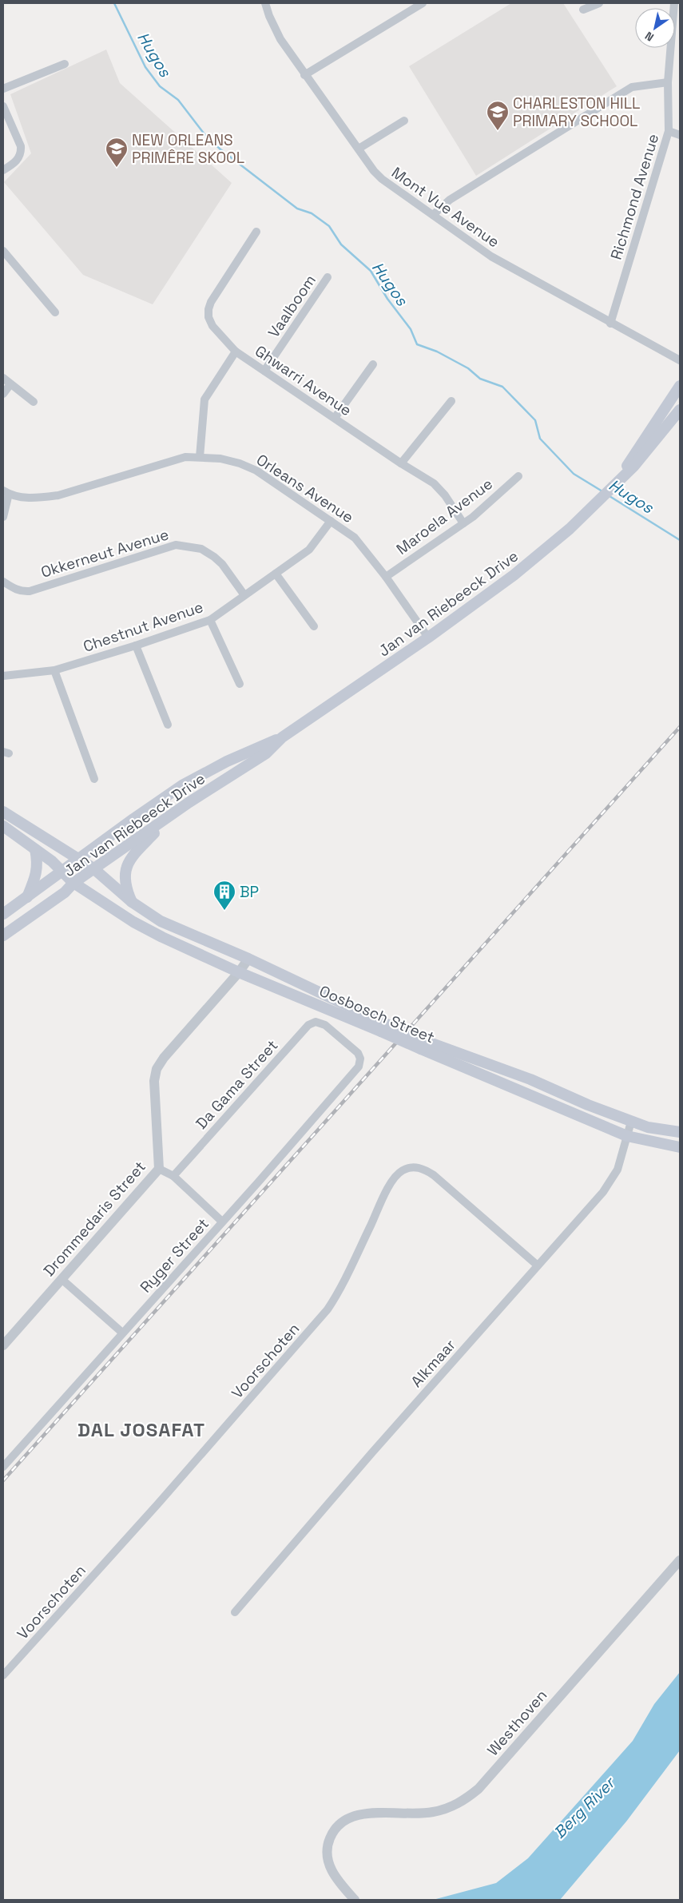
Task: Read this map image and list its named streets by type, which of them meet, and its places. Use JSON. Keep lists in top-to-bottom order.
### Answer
{
  "streets": {
    "main road": ["Jan van Riebeeck Drive", "Oosbosch Street"],
    "street": [
      "Richmond Avenue",
      "Mont Vue Avenue",
      "Vaalboom",
      "Ghwarri Avenue",
      "Orleans Avenue",
      "Maroela Avenue",
      "Okkerneut Avenue",
      "Chestnut Avenue",
      "Da Gama Street",
      "Drommedaris Street",
      "Ryger Street",
      "Voorschoten",
      "Alkmaar",
      "Westhoven"
    ]
  },
  "crossings": [
    ["Richmond Avenue", "Mont Vue Avenue"],
    ["Vaalboom", "Ghwarri Avenue"],
    ["Ghwarri Avenue", "Maroela Avenue"],
    ["Orleans Avenue", "Maroela Avenue"],
    ["Orleans Avenue", "Jan van Riebeeck Drive"],
    ["Orleans Avenue", "Chestnut Avenue"],
    ["Okkerneut Avenue", "Chestnut Avenue"],
    ["Jan van Riebeeck Drive", "Oosbosch Street"],
    ["Oosbosch Street", "Drommedaris Street"],
    ["Oosbosch Street", "Alkmaar"],
    ["Da Gama Street", "Ryger Street"],
    ["Voorschoten", "Alkmaar"]
  ],
  "districts": ["DAL JOSAFAT"],
  "water": ["Hugos", "Berg River"],
  "places": {
    "school or university": ["CHARLESTON HILL PRIMARY SCHOOL", "NEW ORLEANS PRIMÊRE SKOOL"],
    "building": ["BP"]
  },
  "north": "bottom left"
}
